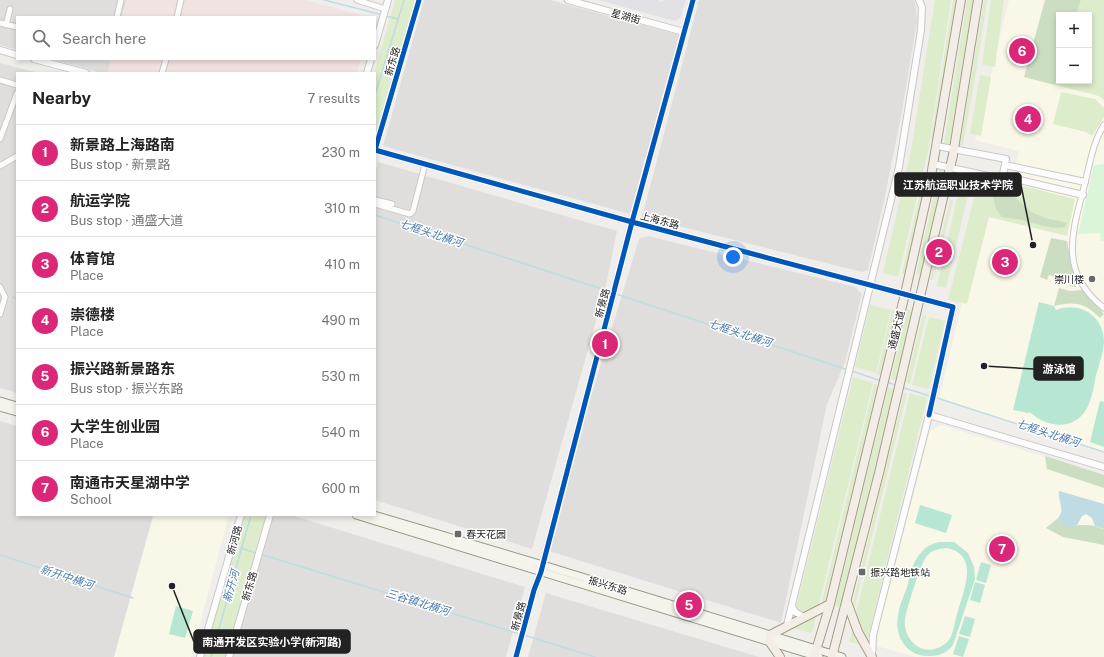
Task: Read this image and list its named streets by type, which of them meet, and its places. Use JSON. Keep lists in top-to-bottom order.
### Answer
{
  "streets": {
    "main road": ["通盛大道", "振兴东路"],
    "street": [
      "星湖街",
      "新东路",
      "上海东路",
      "新景路",
      "新河路"
    ]
  },
  "crossings": [
    ["星湖街", "新景路"],
    ["上海东路", "新景路"],
    ["上海东路", "通盛大道"],
    ["新景路", "振兴东路"],
    ["通盛大道", "振兴东路"]
  ],
  "water": [
    "七框头北横河",
    "新开中横河",
    "新开河",
    "三谷镇北横河"
  ],
  "places": {
    "other": [
      "江苏航运职业技术学院",
      "崇川楼",
      "游泳馆",
      "南通开发区实验小学(新河路)"
    ],
    "transit": ["春天花园", "振兴路地铁站"]
  },
  "page": {
    "map_buttons": ["+", "−"],
    "search": "Search here",
    "pins": [
      "6",
      "4",
      "2",
      "3",
      "1",
      "7",
      "5"
    ],
    "heading": ["Nearby", "7 results"],
    "list": [
      {
        "mark": "1",
        "name": "新景路上海路南",
        "note": "Bus stop · 新景路",
        "value": "230 m"
      },
      {
        "mark": "2",
        "name": "航运学院",
        "note": "Bus stop · 通盛大道",
        "value": "310 m"
      },
      {
        "mark": "3",
        "name": "体育馆",
        "note": "Place",
        "value": "410 m"
      },
      {
        "mark": "4",
        "name": "崇德楼",
        "note": "Place",
        "value": "490 m"
      },
      {
        "mark": "5",
        "name": "振兴路新景路东",
        "note": "Bus stop · 振兴东路",
        "value": "530 m"
      },
      {
        "mark": "6",
        "name": "大学生创业园",
        "note": "Place",
        "value": "540 m"
      },
      {
        "mark": "7",
        "name": "南通市天星湖中学",
        "note": "School",
        "value": "600 m"
      }
    ]
  }
}
